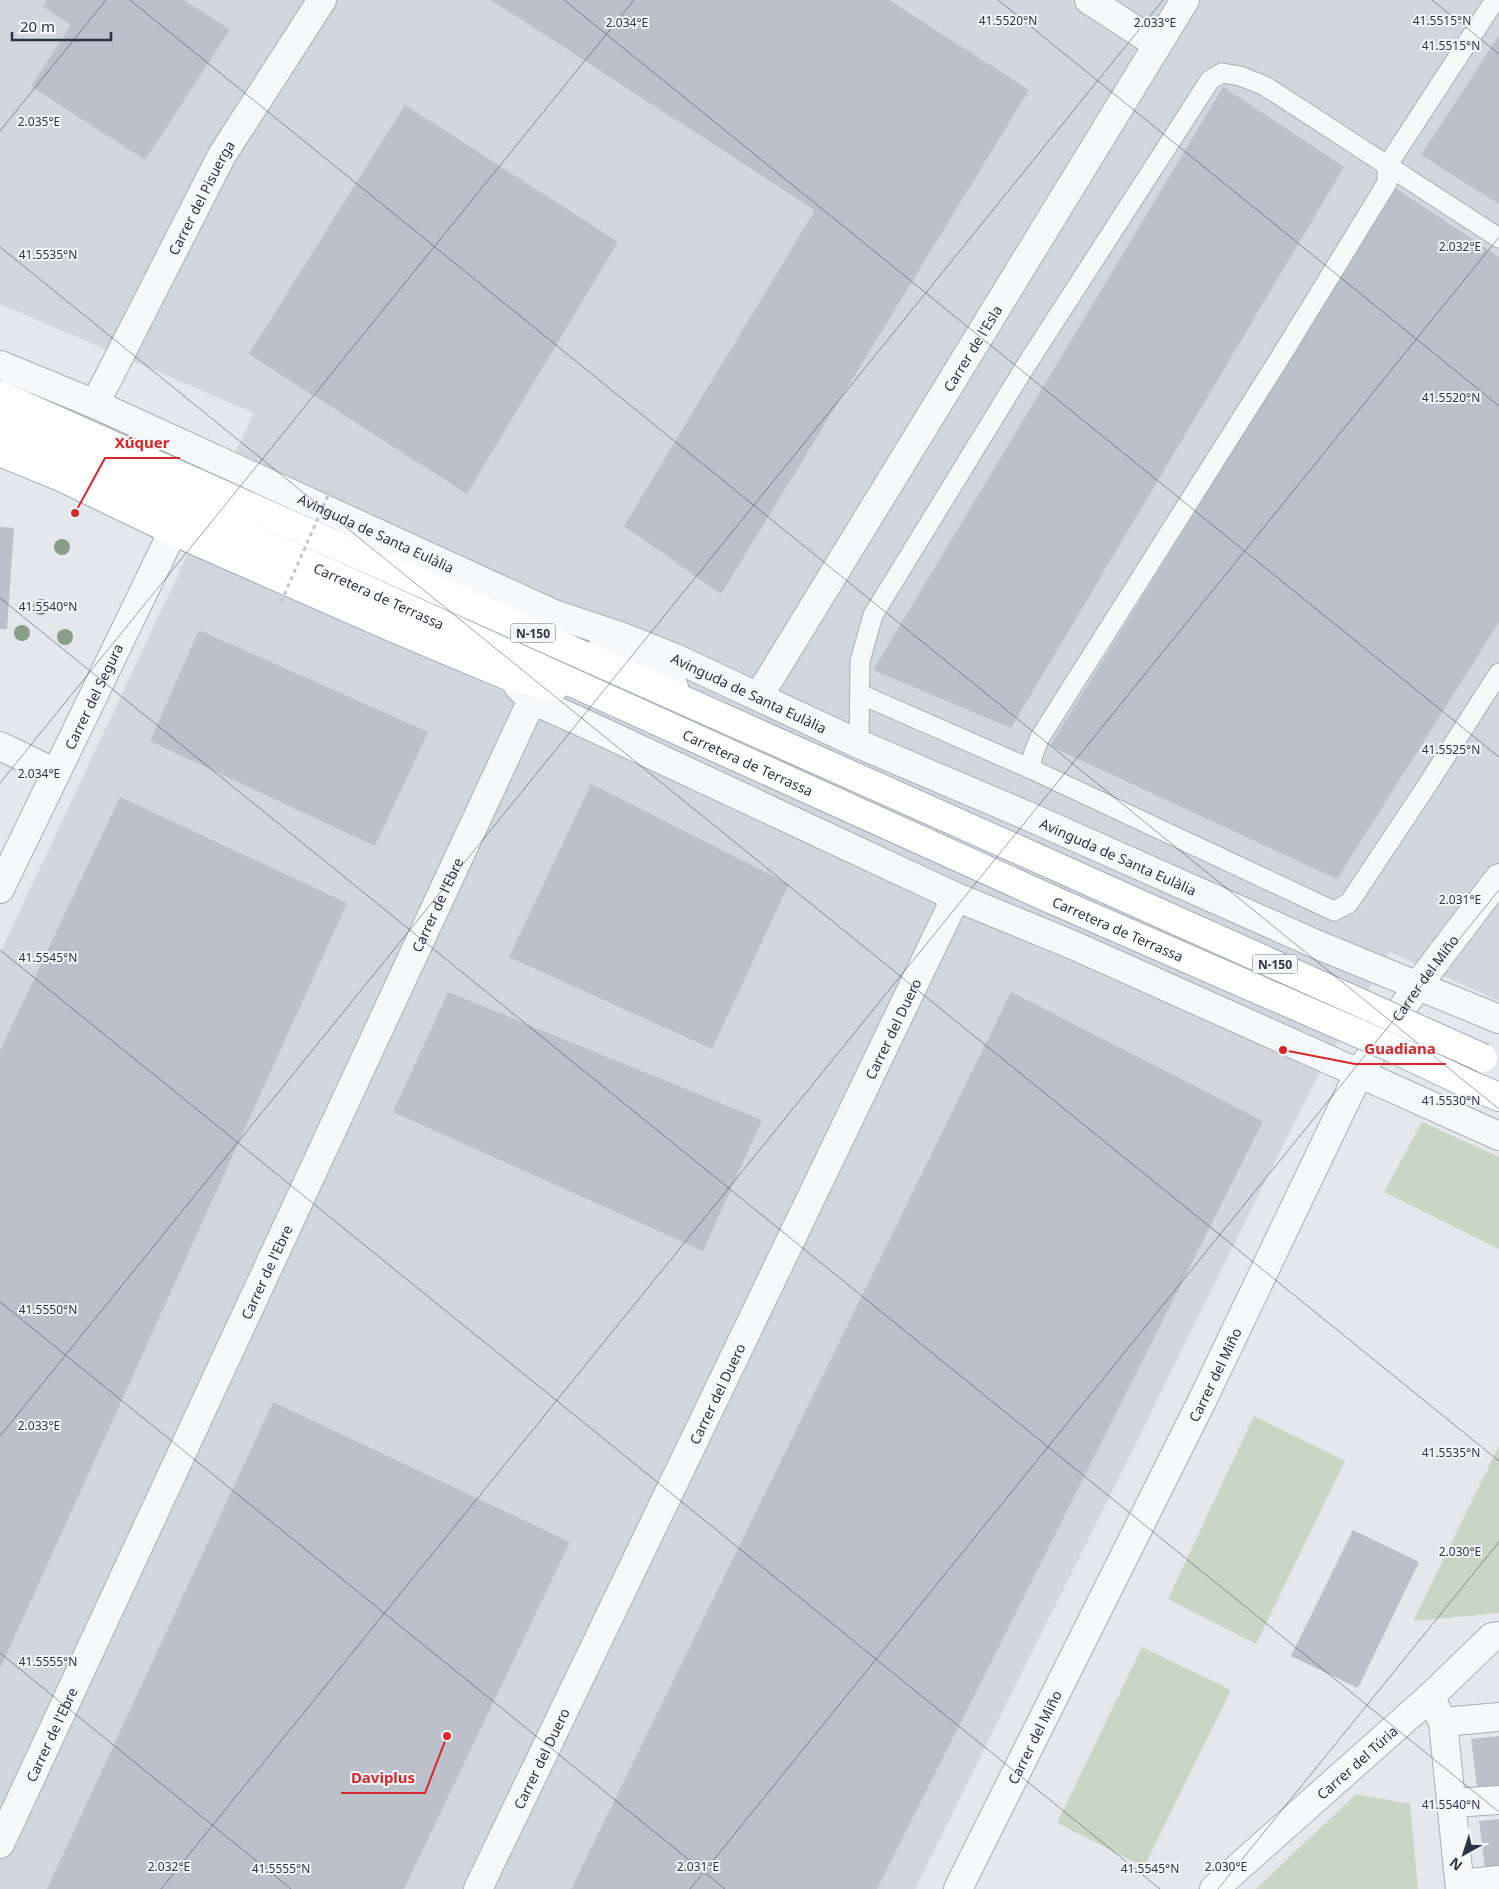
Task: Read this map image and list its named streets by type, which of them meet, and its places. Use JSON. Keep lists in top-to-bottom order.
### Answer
{
  "streets": {
    "main road": ["Carretera de Terrassa", "N-150"],
    "street": [
      "Carrer del Pisuerga",
      "Carrer de l'Esla",
      "Avinguda de Santa Eulàlia",
      "Carrer del Segura",
      "Carrer de l'Ebre",
      "Carrer del Miño",
      "Carrer del Duero",
      "Carrer del Túria"
    ]
  },
  "crossings": [
    ["Carrer del Pisuerga", "Avinguda de Santa Eulàlia"],
    ["Carrer de l'Esla", "Avinguda de Santa Eulàlia"],
    ["Avinguda de Santa Eulàlia", "Carretera de Terrassa"],
    ["Avinguda de Santa Eulàlia", "Carrer del Miño"]
  ],
  "places": ["Xúquer", "Guadiana", "Daviplus"],
  "scale_bar": "20 m",
  "north": "bottom left",
  "coordinates": [
    "41.5515°N",
    "41.5520°N",
    "2.034°E",
    "2.033°E",
    "2.035°E",
    "2.032°E",
    "41.5535°N",
    "41.5540°N",
    "41.5525°N",
    "2.031°E",
    "41.5545°N",
    "41.5530°N",
    "41.5550°N",
    "2.030°E",
    "41.5555°N"
  ]
}
